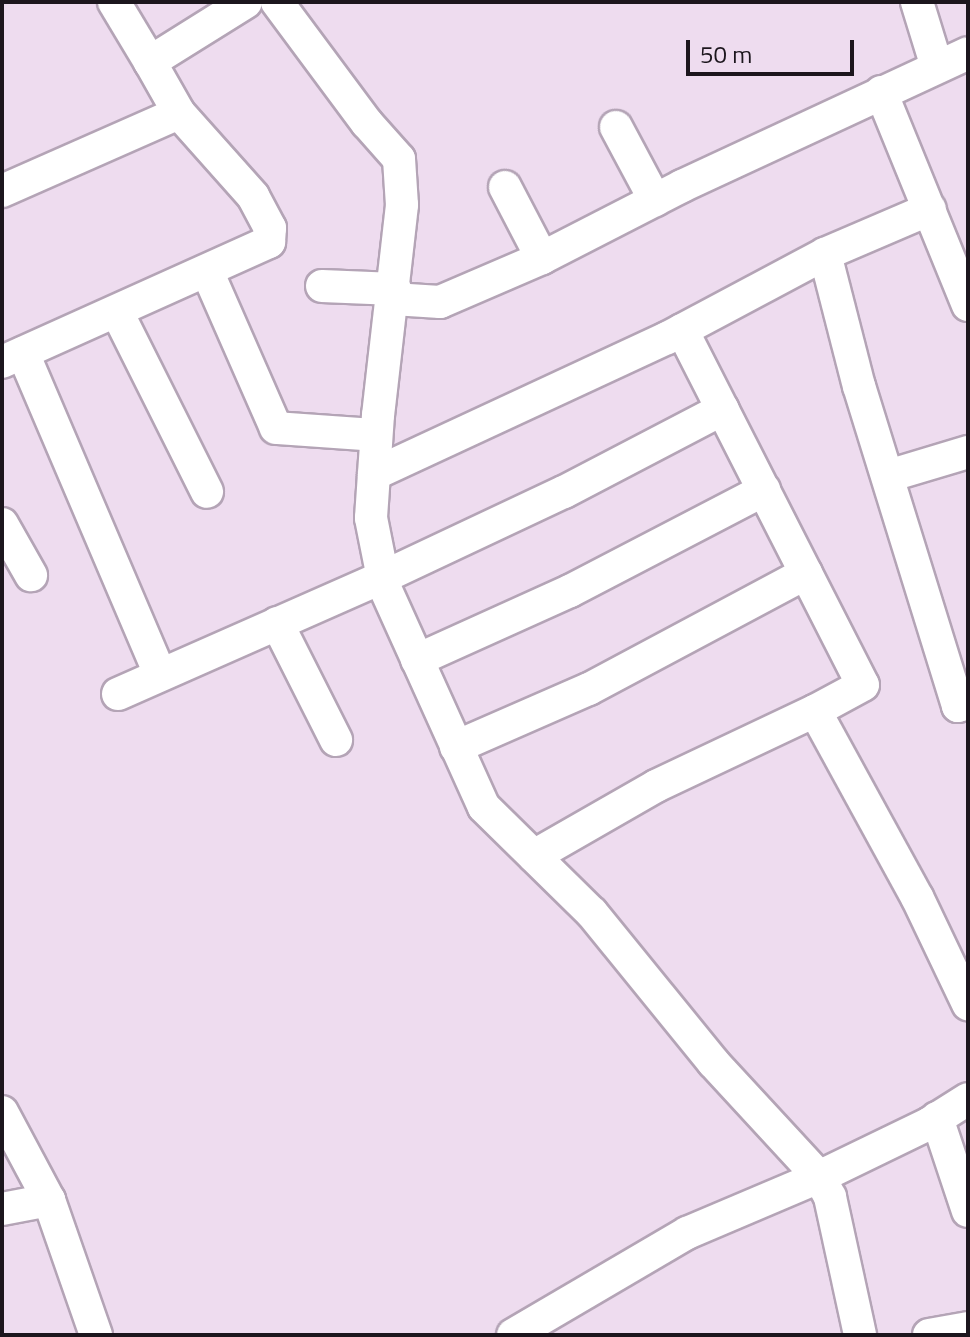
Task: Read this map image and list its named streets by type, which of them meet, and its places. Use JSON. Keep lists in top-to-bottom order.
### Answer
{
  "scale_bar": "50 m"
}
